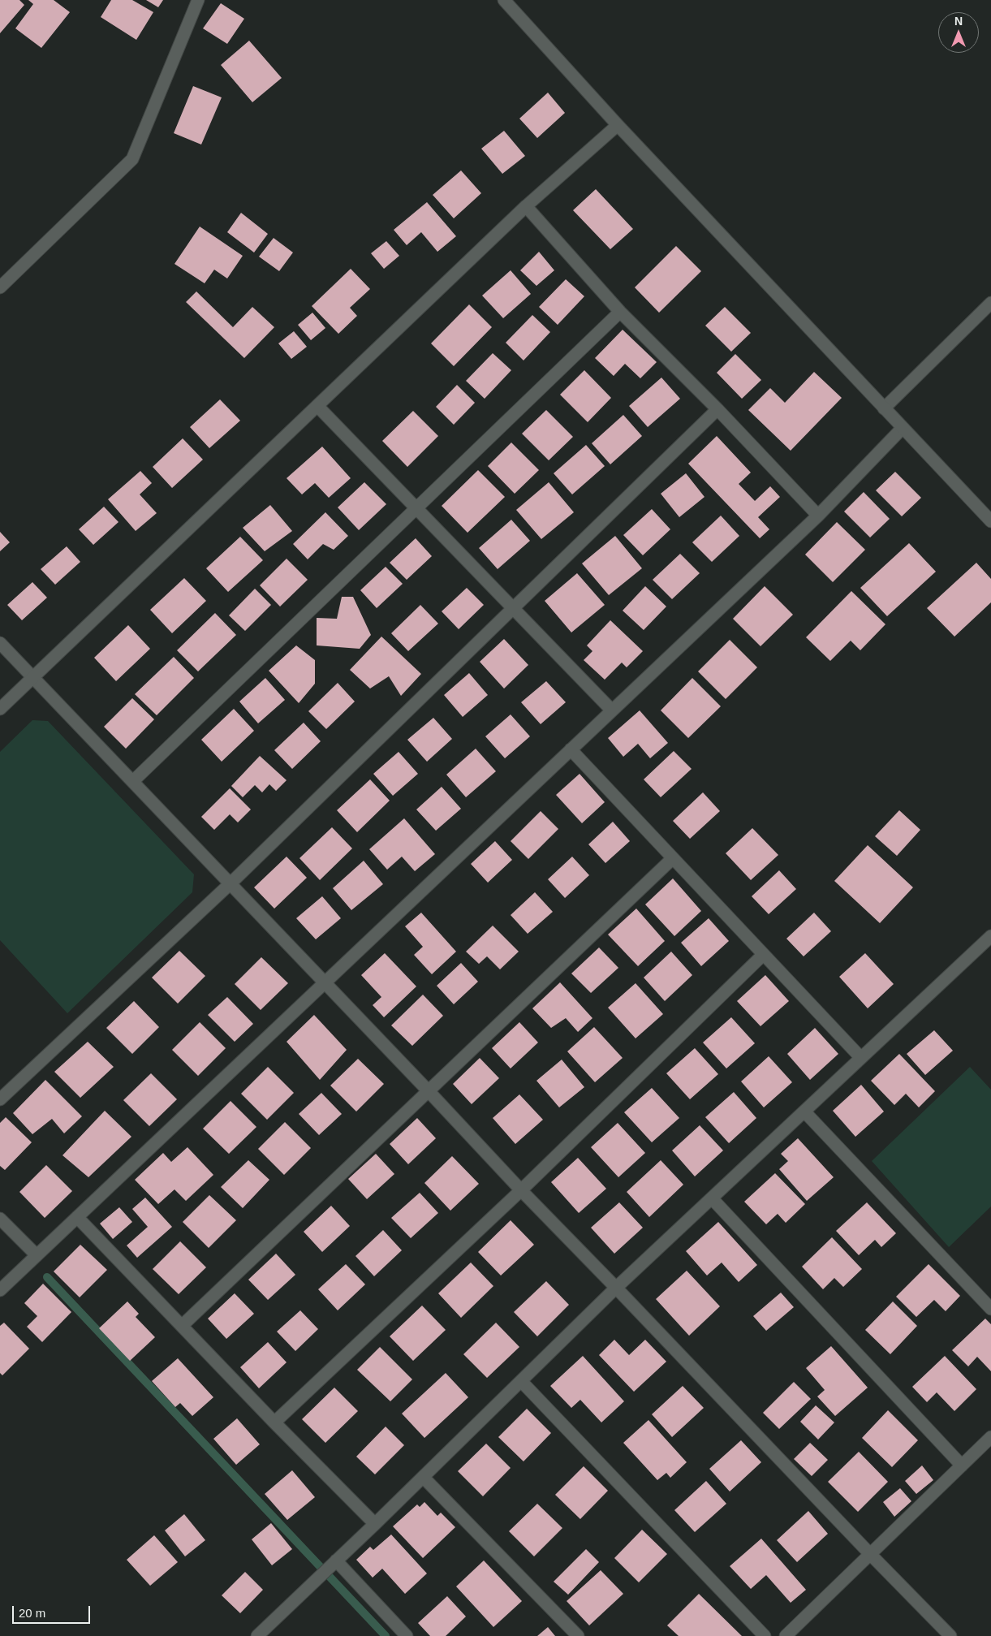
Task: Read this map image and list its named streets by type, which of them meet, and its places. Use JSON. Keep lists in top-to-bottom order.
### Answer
{
  "scale_bar": "20 m",
  "north": "top"
}
